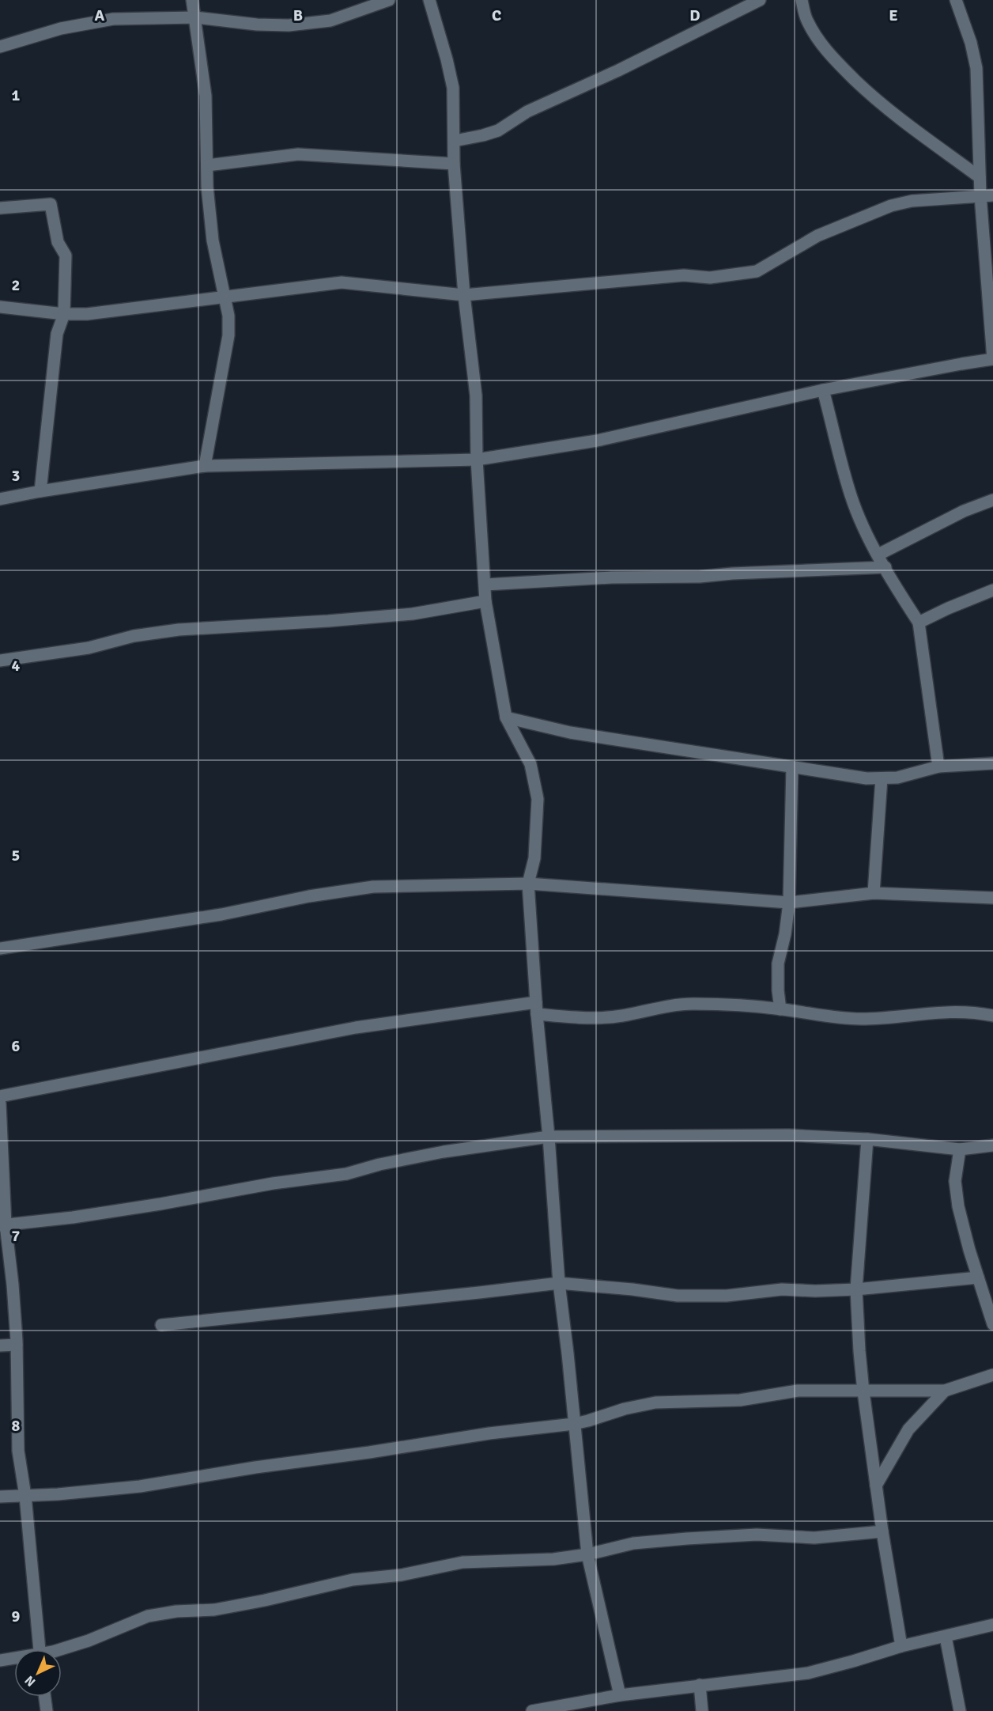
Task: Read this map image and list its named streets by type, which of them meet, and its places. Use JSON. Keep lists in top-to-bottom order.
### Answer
{
  "north": "bottom left",
  "grid": {
    "columns": [
      "A",
      "B",
      "C",
      "D",
      "E"
    ],
    "rows": [
      "1",
      "2",
      "3",
      "4",
      "5",
      "6",
      "7",
      "8",
      "9"
    ]
  }
}
